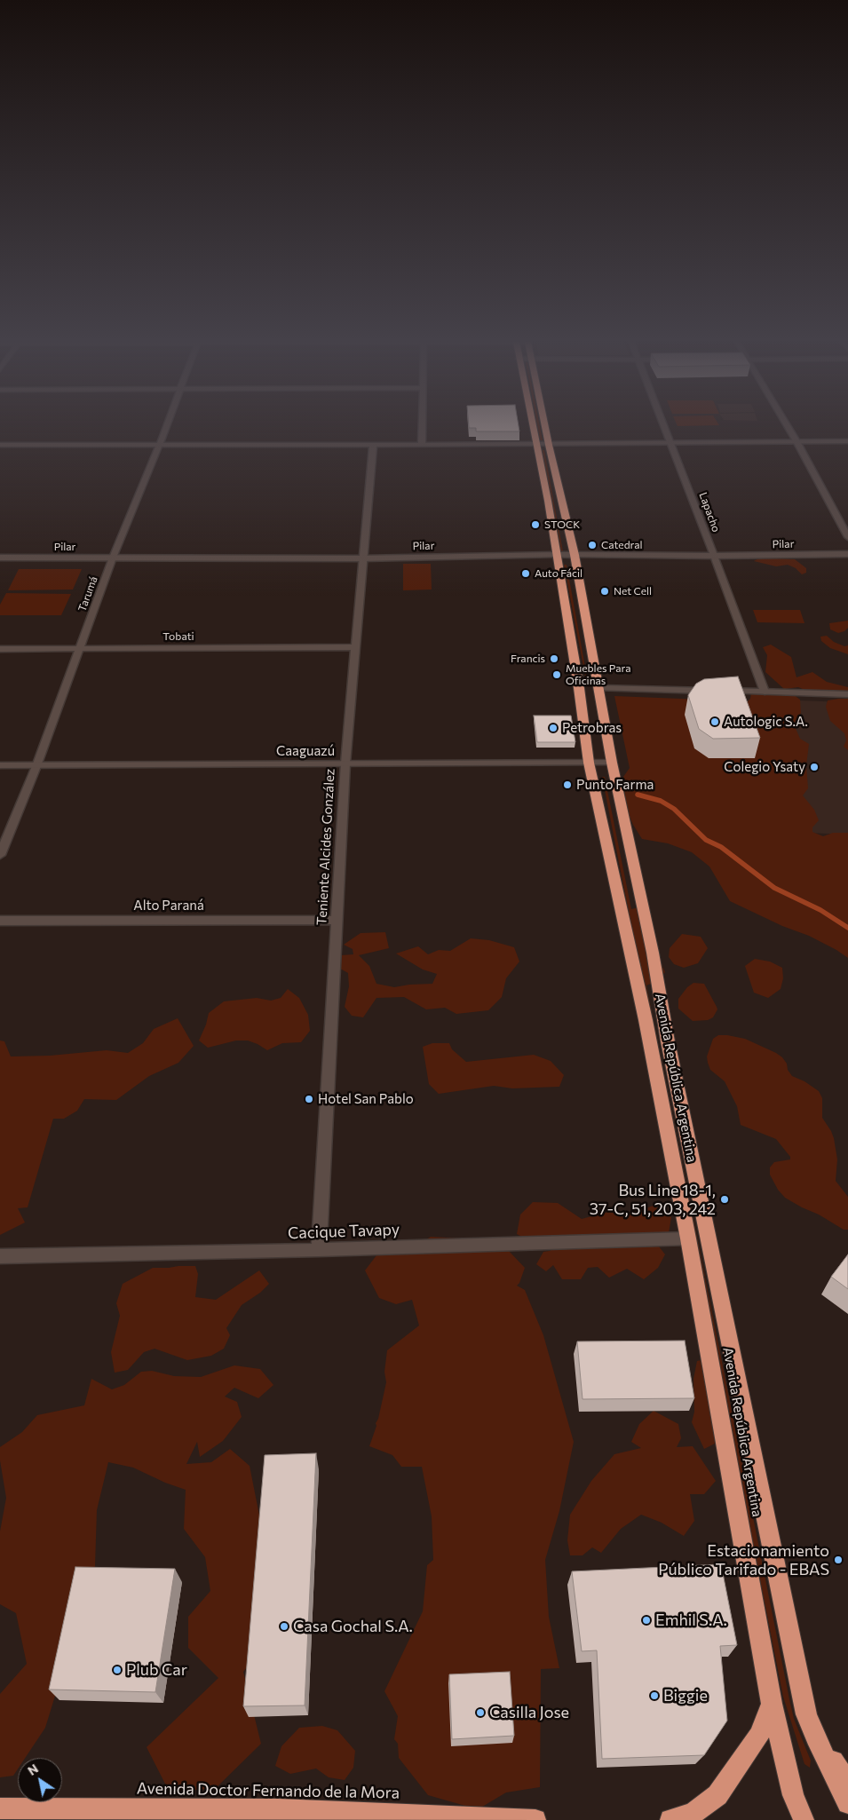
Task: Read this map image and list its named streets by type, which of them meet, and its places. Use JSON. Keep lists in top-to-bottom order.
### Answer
{
  "streets": {
    "highway": ["Avenida República Argentina", "Avenida Doctor Fernando de la Mora"],
    "street": [
      "Lapacho",
      "Pilar",
      "Tarumá",
      "Tobati",
      "Caaguazú",
      "Teniente Alcides González",
      "Alto Paraná",
      "Cacique Tavapy"
    ]
  },
  "crossings": [
    ["Lapacho", "Pilar"],
    ["Pilar", "Tarumá"],
    ["Pilar", "Teniente Alcides González"],
    ["Pilar", "Avenida República Argentina"],
    ["Tarumá", "Tobati"],
    ["Tarumá", "Caaguazú"],
    ["Tobati", "Teniente Alcides González"],
    ["Caaguazú", "Teniente Alcides González"],
    ["Caaguazú", "Avenida República Argentina"],
    ["Teniente Alcides González", "Alto Paraná"],
    ["Teniente Alcides González", "Cacique Tavapy"],
    ["Avenida República Argentina", "Cacique Tavapy"]
  ],
  "places": [
    "STOCK",
    "Catedral",
    "Auto Fácil",
    "Net Cell",
    "Francis",
    "Muebles Para Oficinas",
    "Autologic S.A.",
    "Petrobras",
    "Colegio Ysaty",
    "Punto Farma",
    "Hotel San Pablo",
    "Bus Line 18-1, 37-C, 51, 203, 242",
    "Estacionamiento Público Tarifado - EBAS",
    "Emhil S.A.",
    "Casa Gochal S.A.",
    "Plub Car",
    "Biggie",
    "Casilla Jose"
  ],
  "north": "top left"
}
